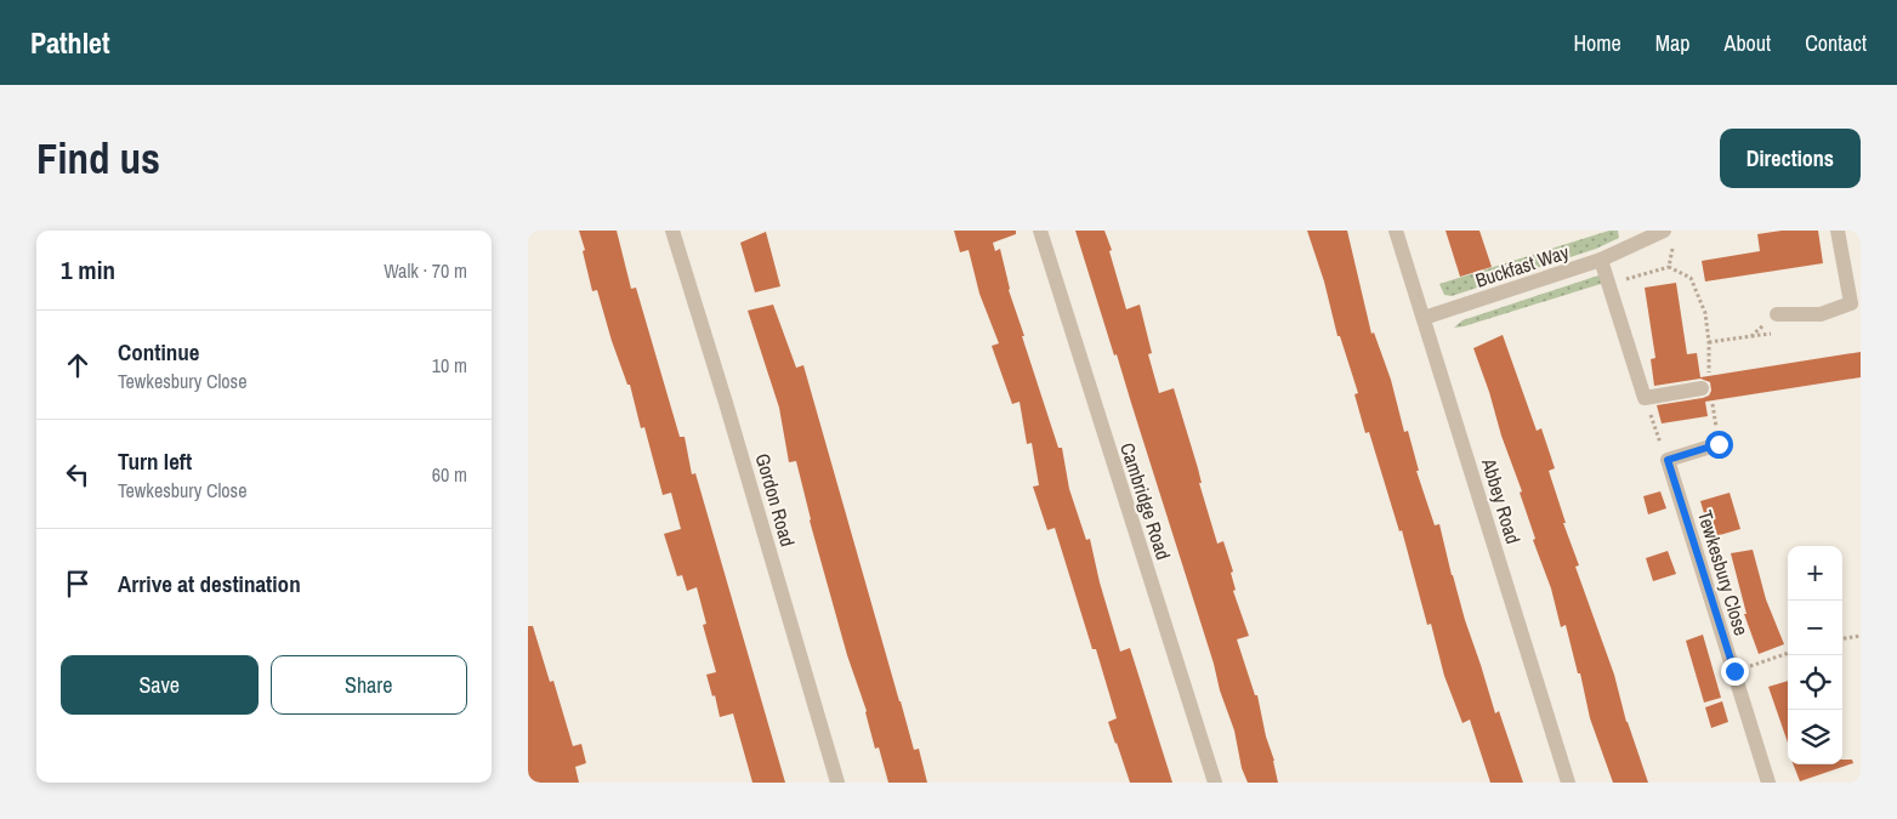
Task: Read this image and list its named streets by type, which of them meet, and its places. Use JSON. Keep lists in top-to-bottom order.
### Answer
{
  "streets": {
    "street": [
      "Buckfast Way",
      "Gordon Road",
      "Cambridge Road",
      "Abbey Road",
      "Tewkesbury Close"
    ]
  },
  "crossings": [
    ["Buckfast Way", "Abbey Road"]
  ],
  "page": {
    "header": "Pathlet",
    "nav": [
      "Home",
      "Map",
      "About",
      "Contact"
    ],
    "buttons": [
      "Directions",
      ["Save", "Share"]
    ],
    "title": "Find us",
    "heading": ["1 min", "Walk · 70 m"],
    "list": [
      ["Continue", "Tewkesbury Close", "10 m"],
      ["Turn left", "Tewkesbury Close", "60 m"],
      "Arrive at destination"
    ],
    "map_buttons": ["+", "−"]
  }
}
